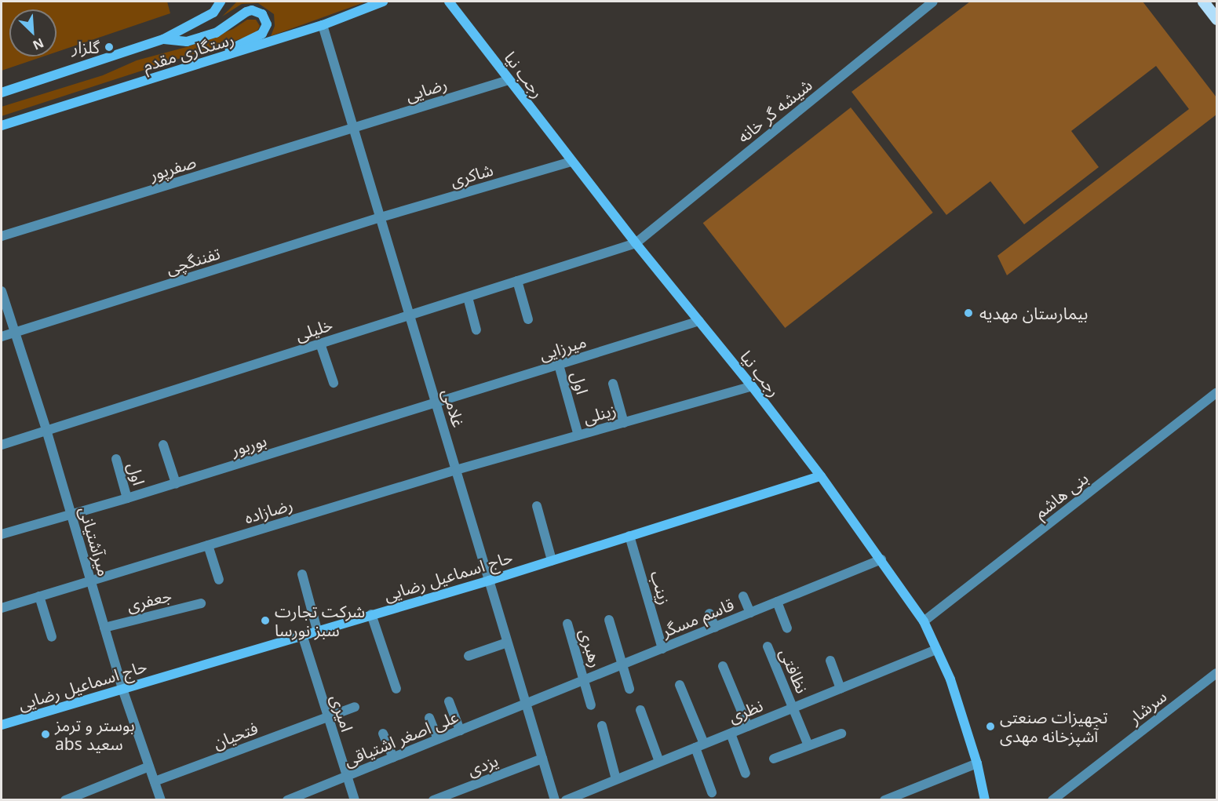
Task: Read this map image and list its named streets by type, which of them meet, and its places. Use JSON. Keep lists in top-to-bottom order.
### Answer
{
  "streets": {
    "main road": ["رستگاری مقدم", "رجب نیا", "حاج اسماعیل رضایی"],
    "street": [
      "رضایی",
      "شیشه گر خانه",
      "صفرپور",
      "شاکری",
      "تفننگچی",
      "خلیلی",
      "میرزایی",
      "اول",
      "غلامی",
      "زینلی",
      "بوربور",
      "بنی هاشم",
      "رضازاده",
      "میرآشتیانی",
      "زینب",
      "جعفری",
      "قاسم مسگر",
      "رهبری",
      "نظافتی",
      "سرشار",
      "نظری",
      "امیری",
      "فتحیان",
      "علی اصغر اشتیاقی",
      "یزدی"
    ]
  },
  "crossings": [
    ["رستگاری مقدم", "غلامی"],
    ["رجب نیا", "رضایی"],
    ["رجب نیا", "شیشه گر خانه"],
    ["رجب نیا", "شاکری"],
    ["رجب نیا", "خلیلی"],
    ["رجب نیا", "میرزایی"],
    ["رجب نیا", "زینلی"],
    ["رجب نیا", "بنی هاشم"],
    ["رجب نیا", "حاج اسماعیل رضایی"],
    ["رجب نیا", "قاسم مسگر"],
    ["رجب نیا", "نظری"],
    ["رضایی", "صفرپور"],
    ["رضایی", "غلامی"],
    ["شیشه گر خانه", "خلیلی"],
    ["صفرپور", "غلامی"],
    ["شاکری", "تفننگچی"],
    ["شاکری", "غلامی"],
    ["تفننگچی", "غلامی"],
    ["تفننگچی", "میرآشتیانی"],
    ["خلیلی", "غلامی"],
    ["خلیلی", "میرآشتیانی"],
    ["میرزایی", "اول"],
    ["میرزایی", "غلامی"],
    ["میرزایی", "بوربور"],
    ["اول", "زینلی"],
    ["اول", "بوربور"],
    ["غلامی", "زینلی"],
    ["غلامی", "بوربور"],
    ["غلامی", "رضازاده"],
    ["غلامی", "حاج اسماعیل رضایی"],
    ["غلامی", "قاسم مسگر"],
    ["غلامی", "علی اصغر اشتیاقی"],
    ["غلامی", "یزدی"],
    ["زینلی", "رضازاده"],
    ["بوربور", "میرآشتیانی"],
    ["رضازاده", "میرآشتیانی"],
    ["میرآشتیانی", "حاج اسماعیل رضایی"],
    ["میرآشتیانی", "جعفری"],
    ["میرآشتیانی", "فتحیان"],
    ["حاج اسماعیل رضایی", "زینب"],
    ["حاج اسماعیل رضایی", "امیری"],
    ["زینب", "قاسم مسگر"],
    ["قاسم مسگر", "رهبری"],
    ["قاسم مسگر", "علی اصغر اشتیاقی"],
    ["نظافتی", "نظری"],
    ["امیری", "فتحیان"],
    ["امیری", "علی اصغر اشتیاقی"]
  ],
  "places": [
    "گلزار",
    "بیمارستان مهدیه",
    "شرکت تجارت سبز نورسا",
    "تجهیزات صنعتی آشپزخانه مهدی",
    "بوستر و ترمز abs سعید"
  ],
  "north": "bottom right"
}
